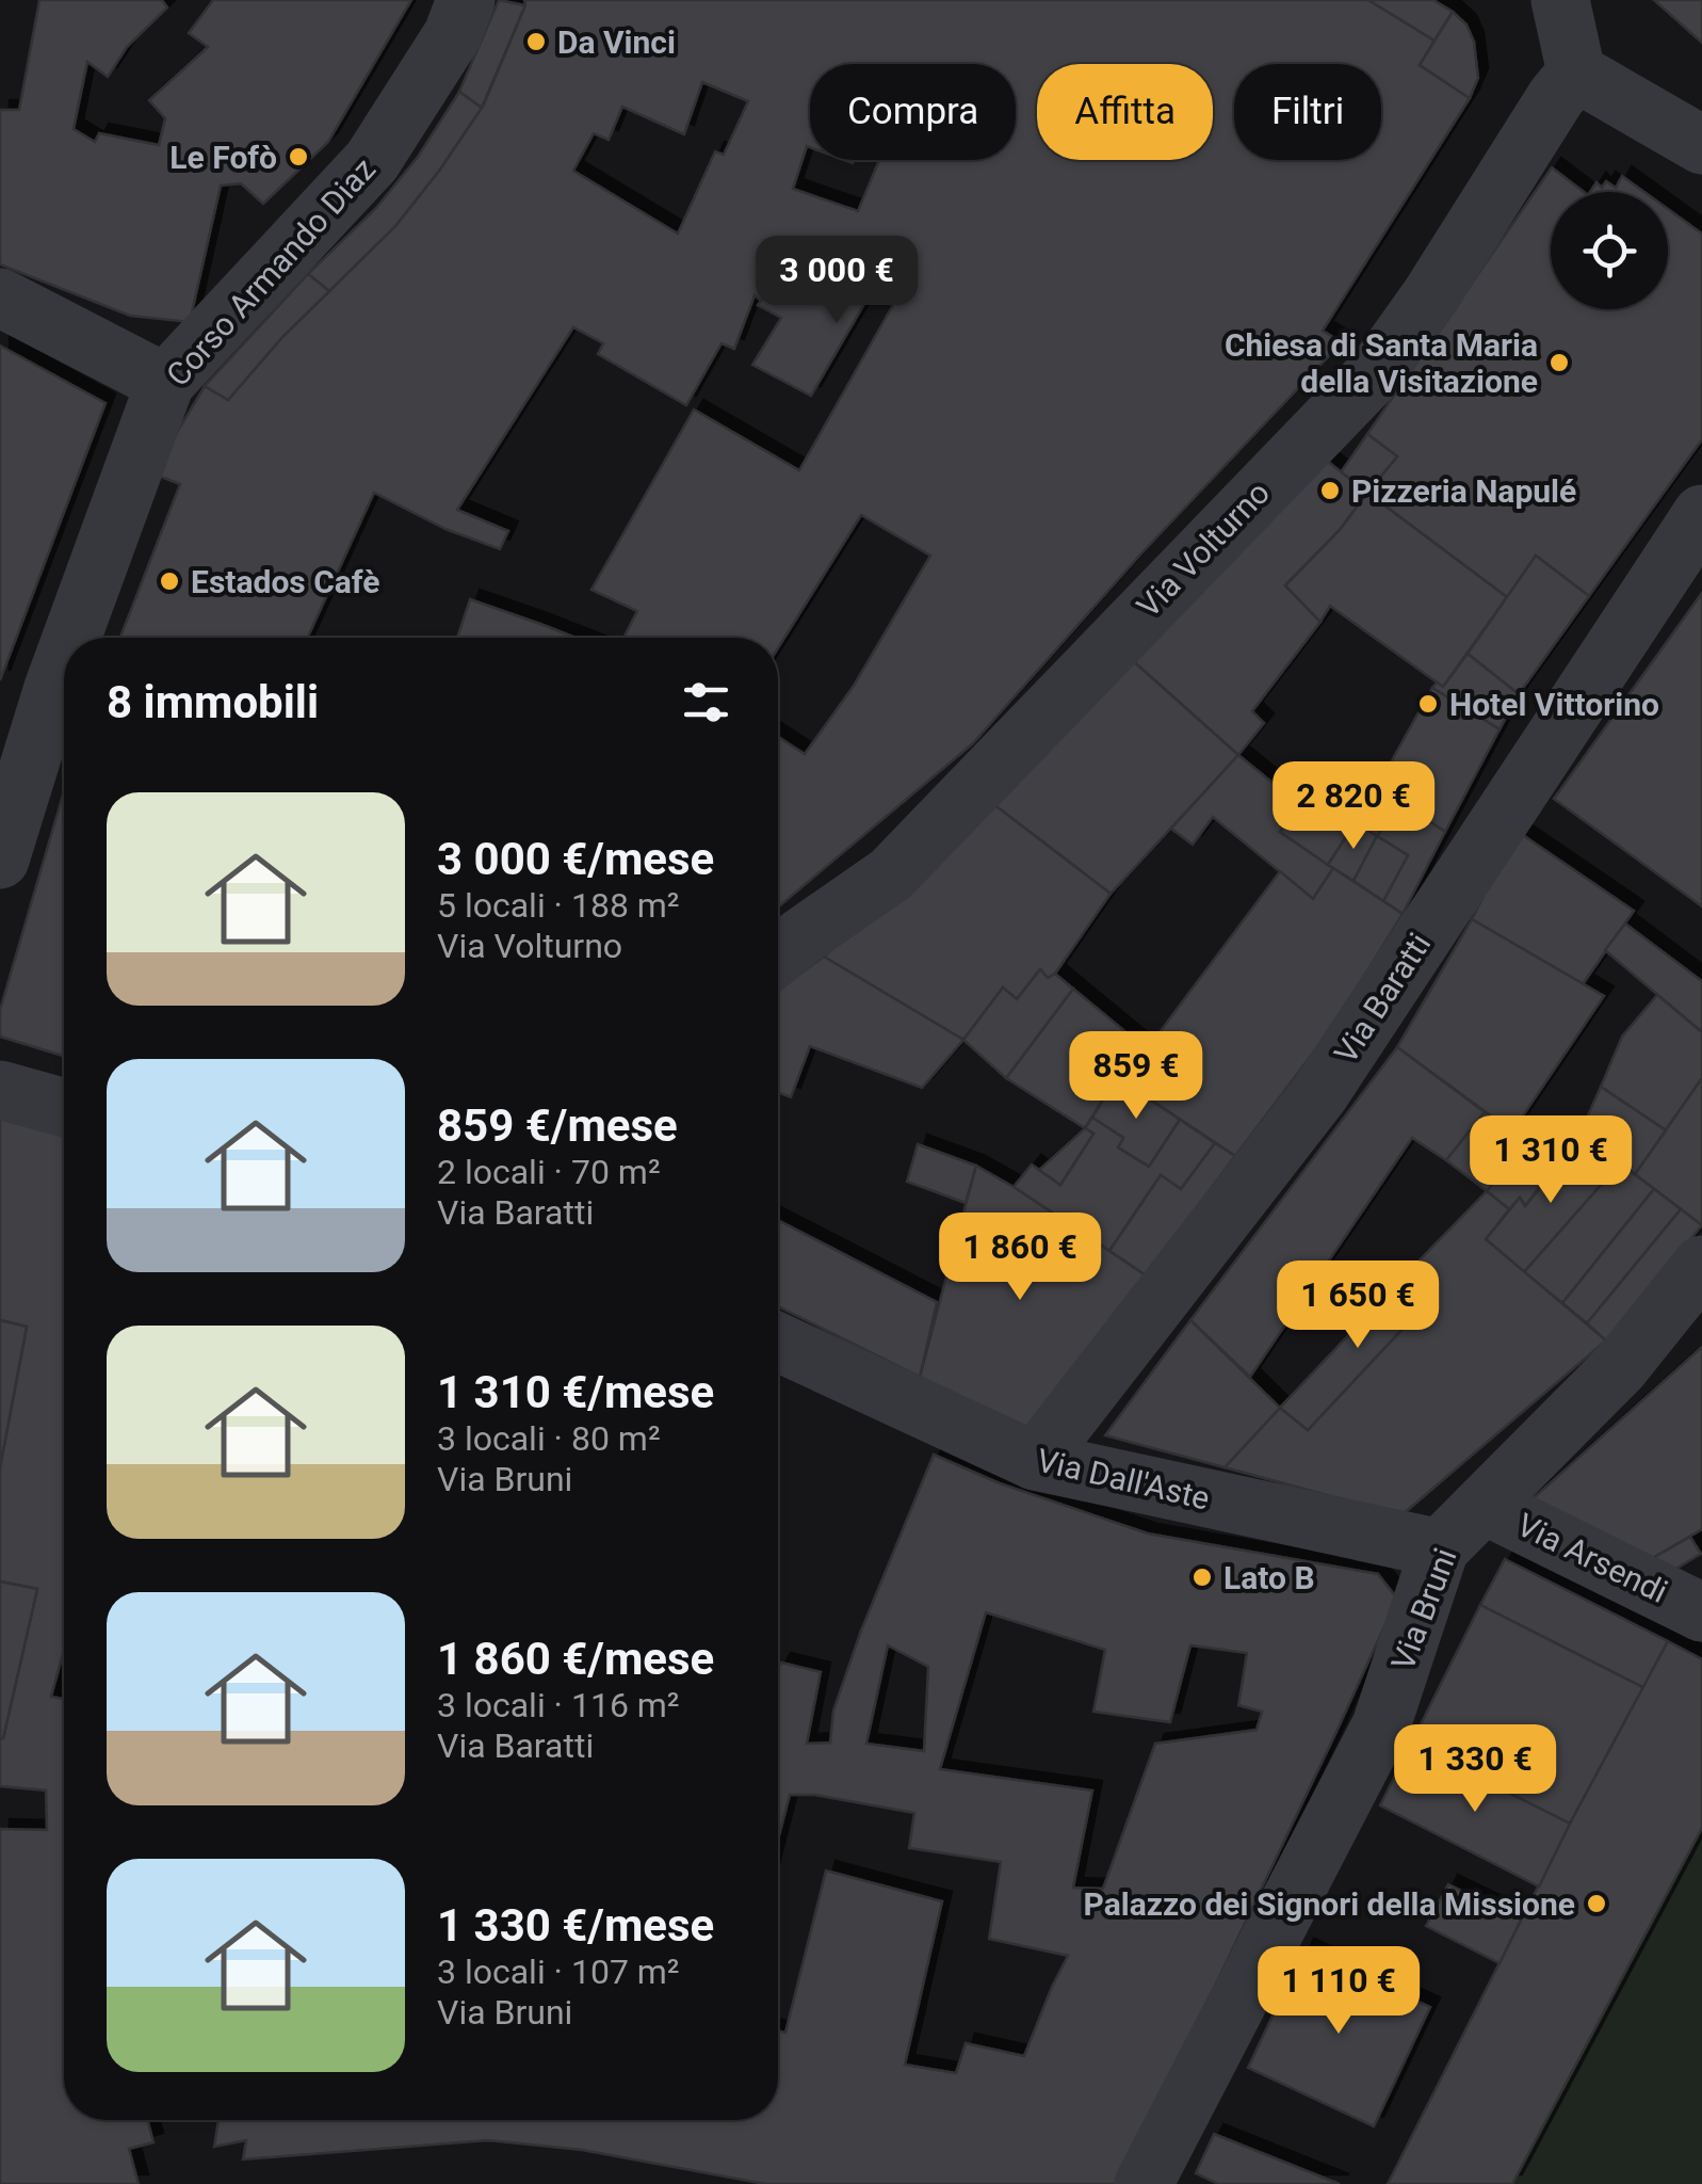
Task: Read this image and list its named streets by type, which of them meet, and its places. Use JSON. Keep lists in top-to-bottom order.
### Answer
{
  "streets": {
    "street": [
      "Corso Armando Diaz",
      "Via Volturno",
      "Via Baratti",
      "Via Dall'Aste",
      "Via Arsendi",
      "Via Bruni"
    ]
  },
  "crossings": [
    ["Via Baratti", "Via Dall'Aste"],
    ["Via Dall'Aste", "Via Bruni"],
    ["Via Arsendi", "Via Bruni"]
  ],
  "places": [
    "Da Vinci",
    "Le Fofò",
    "Chiesa di Santa Maria della Visitazione",
    "Pizzeria Napulé",
    "Estados Cafè",
    "Hotel Vittorino",
    "Lato B",
    "Palazzo dei Signori della Missione"
  ],
  "page": {
    "chip": ["Compra", "Affitta", "Filtri"],
    "price": [
      "3 000 €",
      "2 820 €",
      "859 €",
      "1 310 €",
      "1 860 €",
      "1 650 €",
      "1 330 €",
      "1 110 €"
    ],
    "heading": "8 immobili",
    "list": [
      {
        "name": "3 000 €/mese",
        "note": "5 locali · 188 m² · Via Volturno"
      },
      {
        "name": "859 €/mese",
        "note": "2 locali · 70 m² · Via Baratti"
      },
      {
        "name": "1 310 €/mese",
        "note": "3 locali · 80 m² · Via Bruni"
      },
      {
        "name": "1 860 €/mese",
        "note": "3 locali · 116 m² · Via Baratti"
      },
      {
        "name": "1 330 €/mese",
        "note": "3 locali · 107 m² · Via Bruni"
      }
    ]
  }
}
